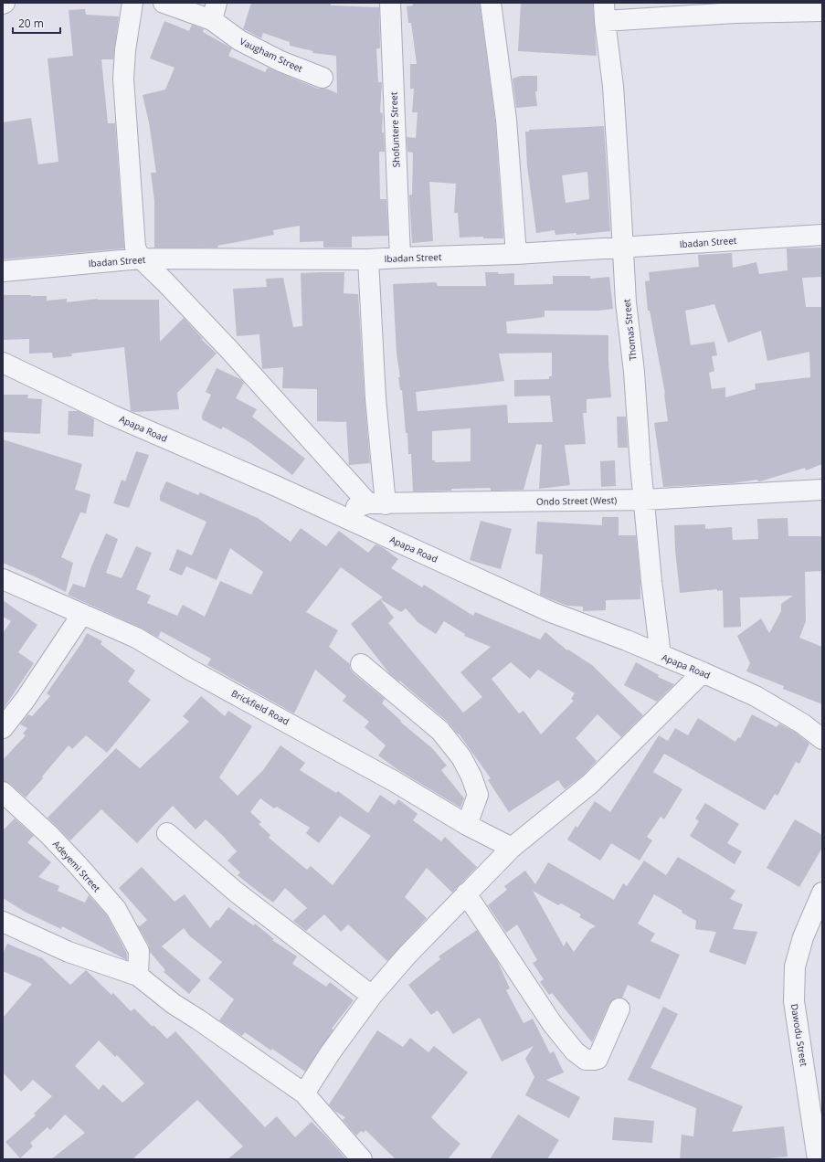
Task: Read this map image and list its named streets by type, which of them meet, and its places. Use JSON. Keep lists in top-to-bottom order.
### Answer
{
  "streets": {
    "street": [
      "Vaugham Street",
      "Shofuntere Street",
      "Ibadan Street",
      "Thomas Street",
      "Apapa Road",
      "Ondo Street (West)",
      "Brickfield Road",
      "Adeyemi Street",
      "Dawodu Street"
    ]
  },
  "crossings": [
    ["Shofuntere Street", "Ibadan Street"],
    ["Ibadan Street", "Thomas Street"],
    ["Thomas Street", "Apapa Road"],
    ["Thomas Street", "Ondo Street (West)"],
    ["Apapa Road", "Ondo Street (West)"]
  ],
  "scale_bar": "20 m"
}
